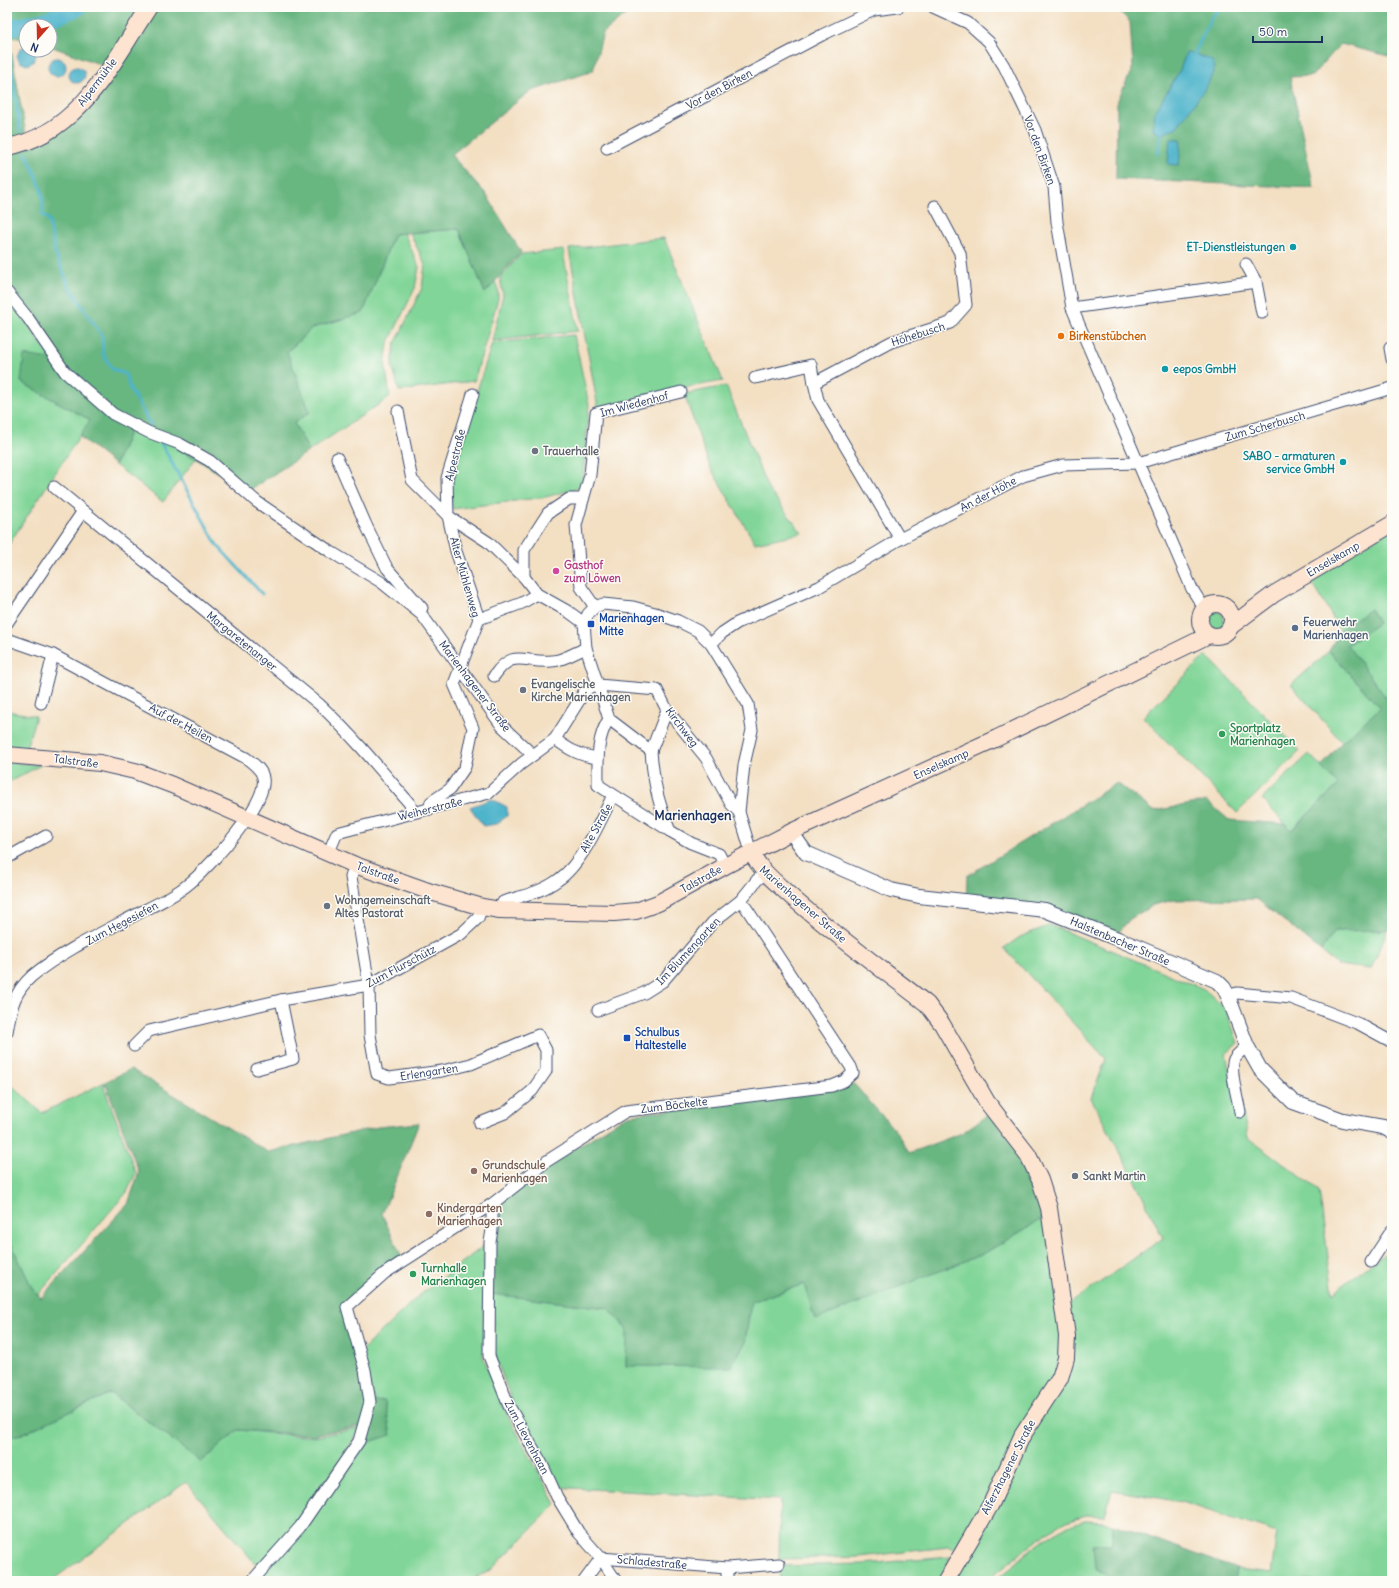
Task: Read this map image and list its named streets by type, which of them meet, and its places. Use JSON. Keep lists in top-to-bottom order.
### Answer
{
  "streets": {
    "main road": [
      "Alpermühle",
      "Enselskamp",
      "Marienhagener Straße",
      "Talstraße",
      "Alferzhagener Straße"
    ],
    "street": [
      "Vor den Birken",
      "Höhebusch",
      "Im Wiedenhof",
      "Zum Scherbusch",
      "Alpestraße",
      "An der Höhe",
      "Alter Mühlenweg",
      "Margaretenanger",
      "Auf der Heilen",
      "Kirchweg",
      "Weiherstraße",
      "Alte Straße",
      "Zum Hegesiefen",
      "Halstenbacher Straße",
      "Im Blumengarten",
      "Zum Flurschütz",
      "Erlengarten",
      "Zum Böckelte",
      "Zum Lievenhaan",
      "Schladestraße"
    ]
  },
  "crossings": [
    ["Vor den Birken", "Zum Scherbusch"],
    ["Vor den Birken", "An der Höhe"],
    ["Im Wiedenhof", "Marienhagener Straße"],
    ["Zum Scherbusch", "An der Höhe"],
    ["Alpestraße", "Alter Mühlenweg"],
    ["An der Höhe", "Marienhagener Straße"],
    ["Enselskamp", "Marienhagener Straße"],
    ["Enselskamp", "Talstraße"],
    ["Enselskamp", "Halstenbacher Straße"],
    ["Alter Mühlenweg", "Marienhagener Straße"],
    ["Alter Mühlenweg", "Kirchweg"],
    ["Alter Mühlenweg", "Weiherstraße"],
    ["Margaretenanger", "Weiherstraße"],
    ["Marienhagener Straße", "Kirchweg"],
    ["Marienhagener Straße", "Talstraße"],
    ["Marienhagener Straße", "Weiherstraße"],
    ["Marienhagener Straße", "Im Blumengarten"],
    ["Marienhagener Straße", "Alferzhagener Straße"],
    ["Auf der Heilen", "Talstraße"],
    ["Auf der Heilen", "Zum Hegesiefen"],
    ["Kirchweg", "Weiherstraße"],
    ["Talstraße", "Weiherstraße"],
    ["Talstraße", "Alte Straße"],
    ["Talstraße", "Zum Hegesiefen"],
    ["Talstraße", "Zum Flurschütz"],
    ["Talstraße", "Erlengarten"],
    ["Im Blumengarten", "Zum Böckelte"],
    ["Zum Flurschütz", "Erlengarten"],
    ["Zum Böckelte", "Zum Lievenhaan"],
    ["Zum Lievenhaan", "Schladestraße"]
  ],
  "districts": ["Marienhagen"],
  "places": {
    "other": [
      "ET-Dienstleistungen",
      "Birkenstübchen",
      "eepos GmbH",
      "Trauerhalle",
      "SABO - armaturen service GmbH",
      "Gasthof zum Löwen",
      "Feuerwehr Marienhagen",
      "Evangelische Kirche Marienhagen",
      "Sportplatz Marienhagen",
      "Wohngemeinschaft Altes Pastorat",
      "Grundschule Marienhagen",
      "Sankt Martin",
      "Kindergarten Marienhagen",
      "Turnhalle Marienhagen"
    ],
    "transit": ["Marienhagen Mitte", "Schulbus Haltestelle"]
  },
  "scale_bar": "50 m",
  "north": "bottom"
}
